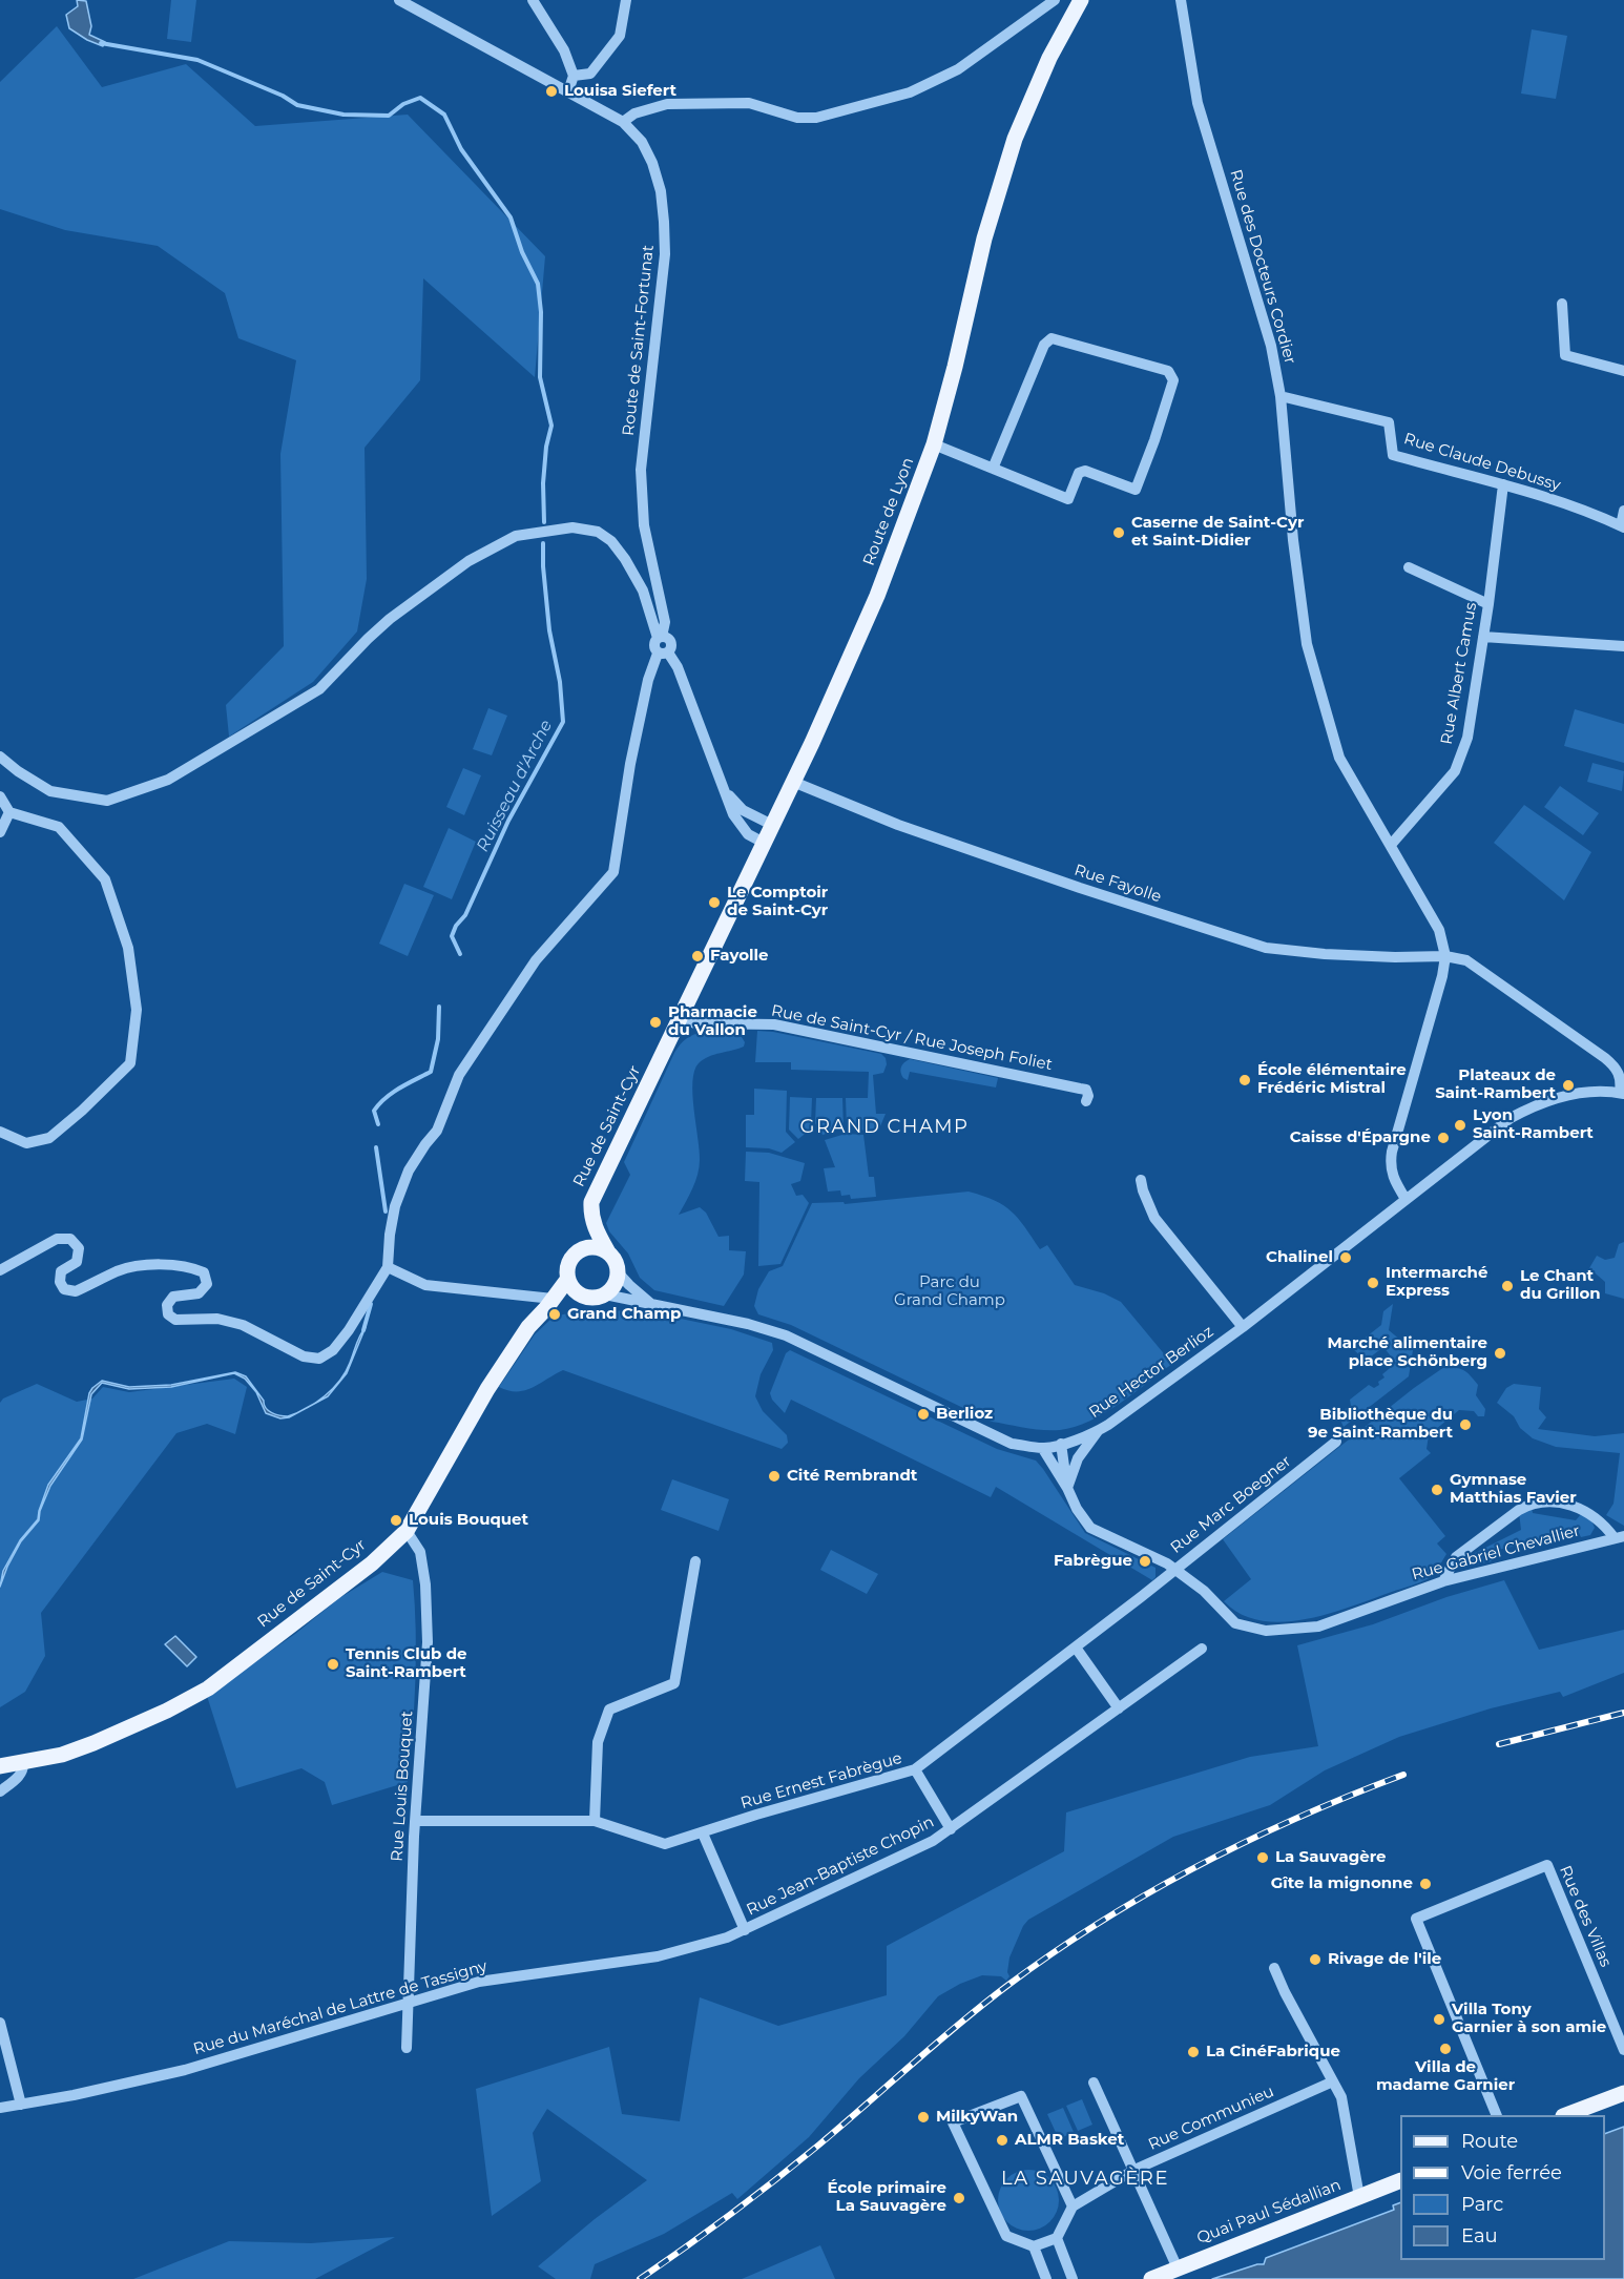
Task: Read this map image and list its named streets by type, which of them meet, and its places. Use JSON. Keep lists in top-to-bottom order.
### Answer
{
  "streets": {
    "main road": ["Route de Lyon", "Rue de Saint-Cyr", "Quai Paul Sédallian"],
    "street": [
      "Rue des Docteurs Cordier",
      "Route de Saint-Fortunat",
      "Rue Claude Debussy",
      "Rue Albert Camus",
      "Rue Fayolle",
      "Rue de Saint-Cyr / Rue Joseph Foliet",
      "Rue Hector Berlioz",
      "Rue Marc Boegner",
      "Rue Gabriel Chevallier",
      "Rue Ernest Fabrègue",
      "Rue Louis Bouquet",
      "Rue Jean-Baptiste Chopin",
      "Rue des Villas",
      "Rue du Maréchal de Lattre de Tassigny",
      "Rue Communieu"
    ]
  },
  "crossings": [
    ["Rue des Docteurs Cordier", "Rue Claude Debussy"],
    ["Rue des Docteurs Cordier", "Rue Albert Camus"],
    ["Rue des Docteurs Cordier", "Rue Fayolle"],
    ["Rue Claude Debussy", "Rue Albert Camus"],
    ["Route de Lyon", "Rue Fayolle"],
    ["Route de Lyon", "Rue de Saint-Cyr / Rue Joseph Foliet"],
    ["Route de Lyon", "Rue de Saint-Cyr"],
    ["Rue de Saint-Cyr / Rue Joseph Foliet", "Rue de Saint-Cyr"],
    ["Rue de Saint-Cyr", "Rue Hector Berlioz"],
    ["Rue de Saint-Cyr", "Rue Louis Bouquet"],
    ["Rue Hector Berlioz", "Rue Gabriel Chevallier"],
    ["Rue Marc Boegner", "Rue Gabriel Chevallier"],
    ["Rue Marc Boegner", "Rue Ernest Fabrègue"],
    ["Rue Gabriel Chevallier", "Rue Ernest Fabrègue"],
    ["Rue Ernest Fabrègue", "Rue Louis Bouquet"],
    ["Rue Ernest Fabrègue", "Rue Jean-Baptiste Chopin"],
    ["Rue Louis Bouquet", "Rue du Maréchal de Lattre de Tassigny"],
    ["Rue Jean-Baptiste Chopin", "Rue du Maréchal de Lattre de Tassigny"]
  ],
  "districts": ["GRAND CHAMP", "LA SAUVAGÈRE"],
  "water": ["Ruisseau d'Arche"],
  "parks": ["Parc du Grand Champ"],
  "places": [
    "Louisa Siefert",
    "Caserne de Saint-Cyr et Saint-Didier",
    "Le Comptoir de Saint-Cyr",
    "Fayolle",
    "Pharmacie du Vallon",
    "École élémentaire Frédéric Mistral",
    "Plateaux de Saint-Rambert",
    "Lyon Saint-Rambert",
    "Caisse d'Épargne",
    "Chalinel",
    "Intermarché Express",
    "Le Chant du Grillon",
    "Grand Champ",
    "Marché alimentaire place Schönberg",
    "Berlioz",
    "Bibliothèque du 9e Saint-Rambert",
    "Cité Rembrandt",
    "Gymnase Matthias Favier",
    "Louis Bouquet",
    "Fabrègue",
    "Tennis Club de Saint-Rambert",
    "La Sauvagère",
    "Gîte la mignonne",
    "Rivage de l'ile",
    "Villa Tony Garnier à son amie",
    "Villa de madame Garnier",
    "La CinéFabrique",
    "MilkyWan",
    "ALMR Basket",
    "École primaire La Sauvagère"
  ],
  "legend": [
    "Route",
    "Voie ferrée",
    "Parc",
    "Eau"
  ]
}
